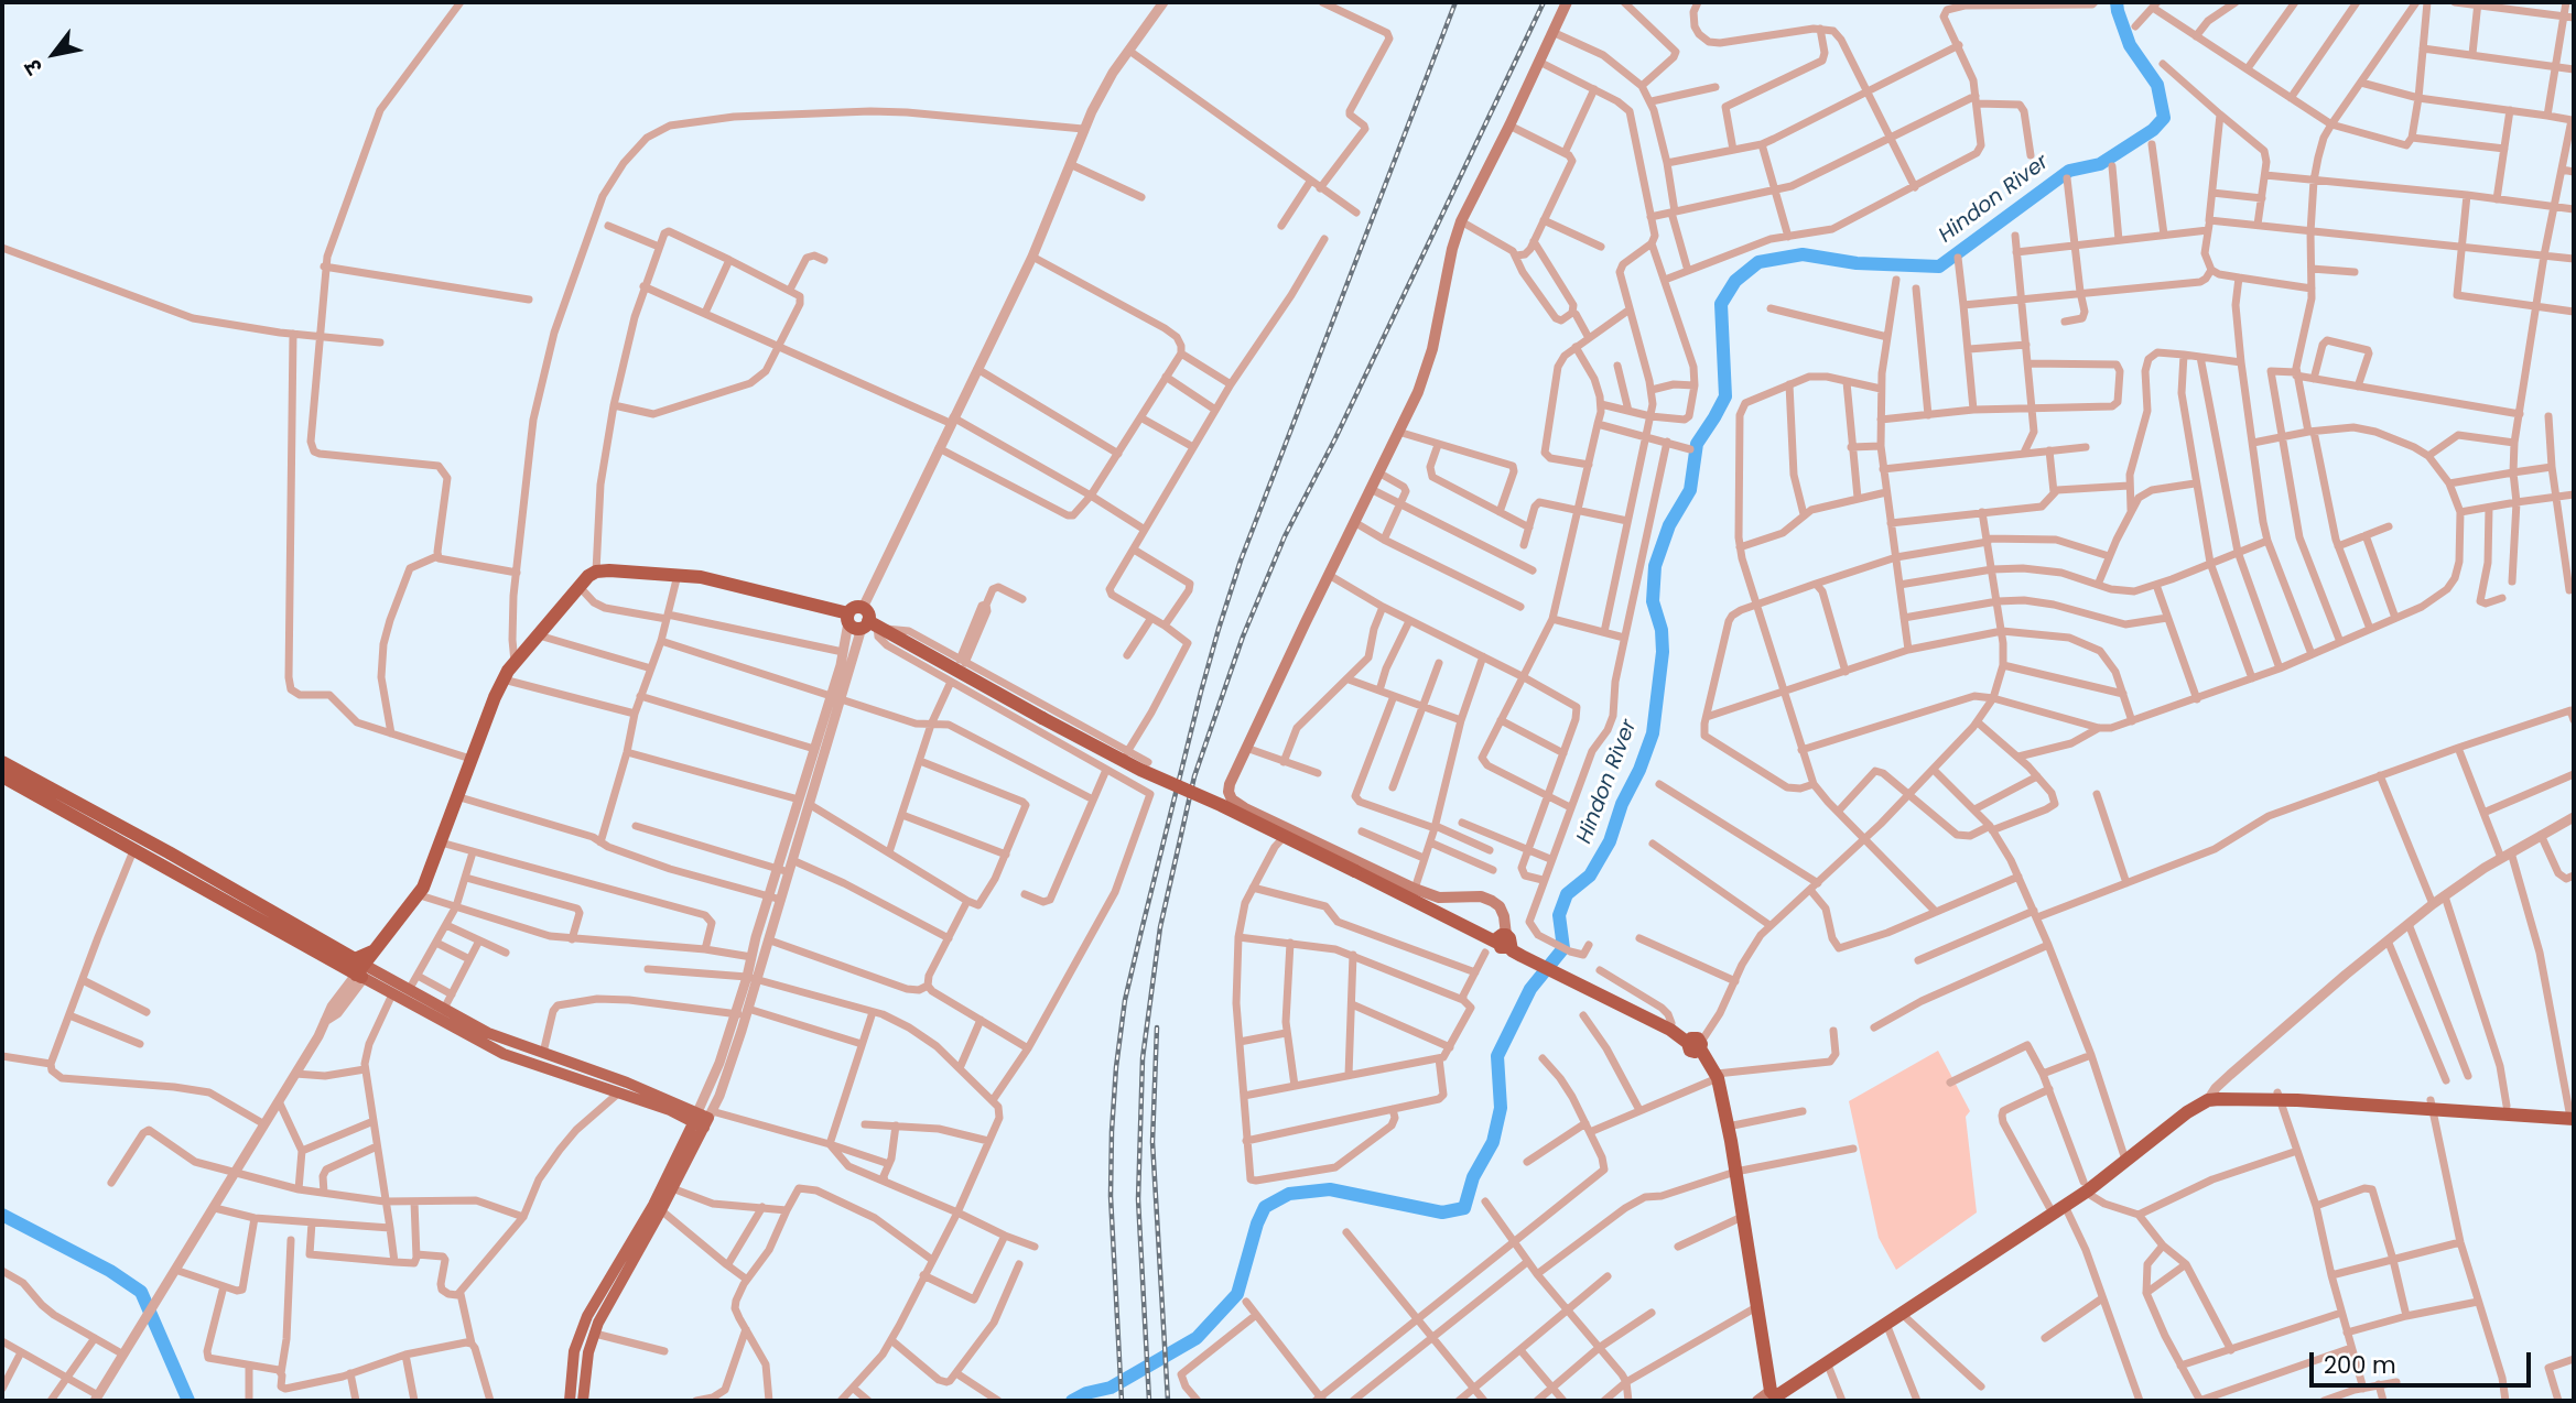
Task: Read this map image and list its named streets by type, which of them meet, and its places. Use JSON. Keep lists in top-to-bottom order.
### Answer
{
  "water": ["Hindon River"],
  "scale_bar": "200 m",
  "north": "bottom left"
}
